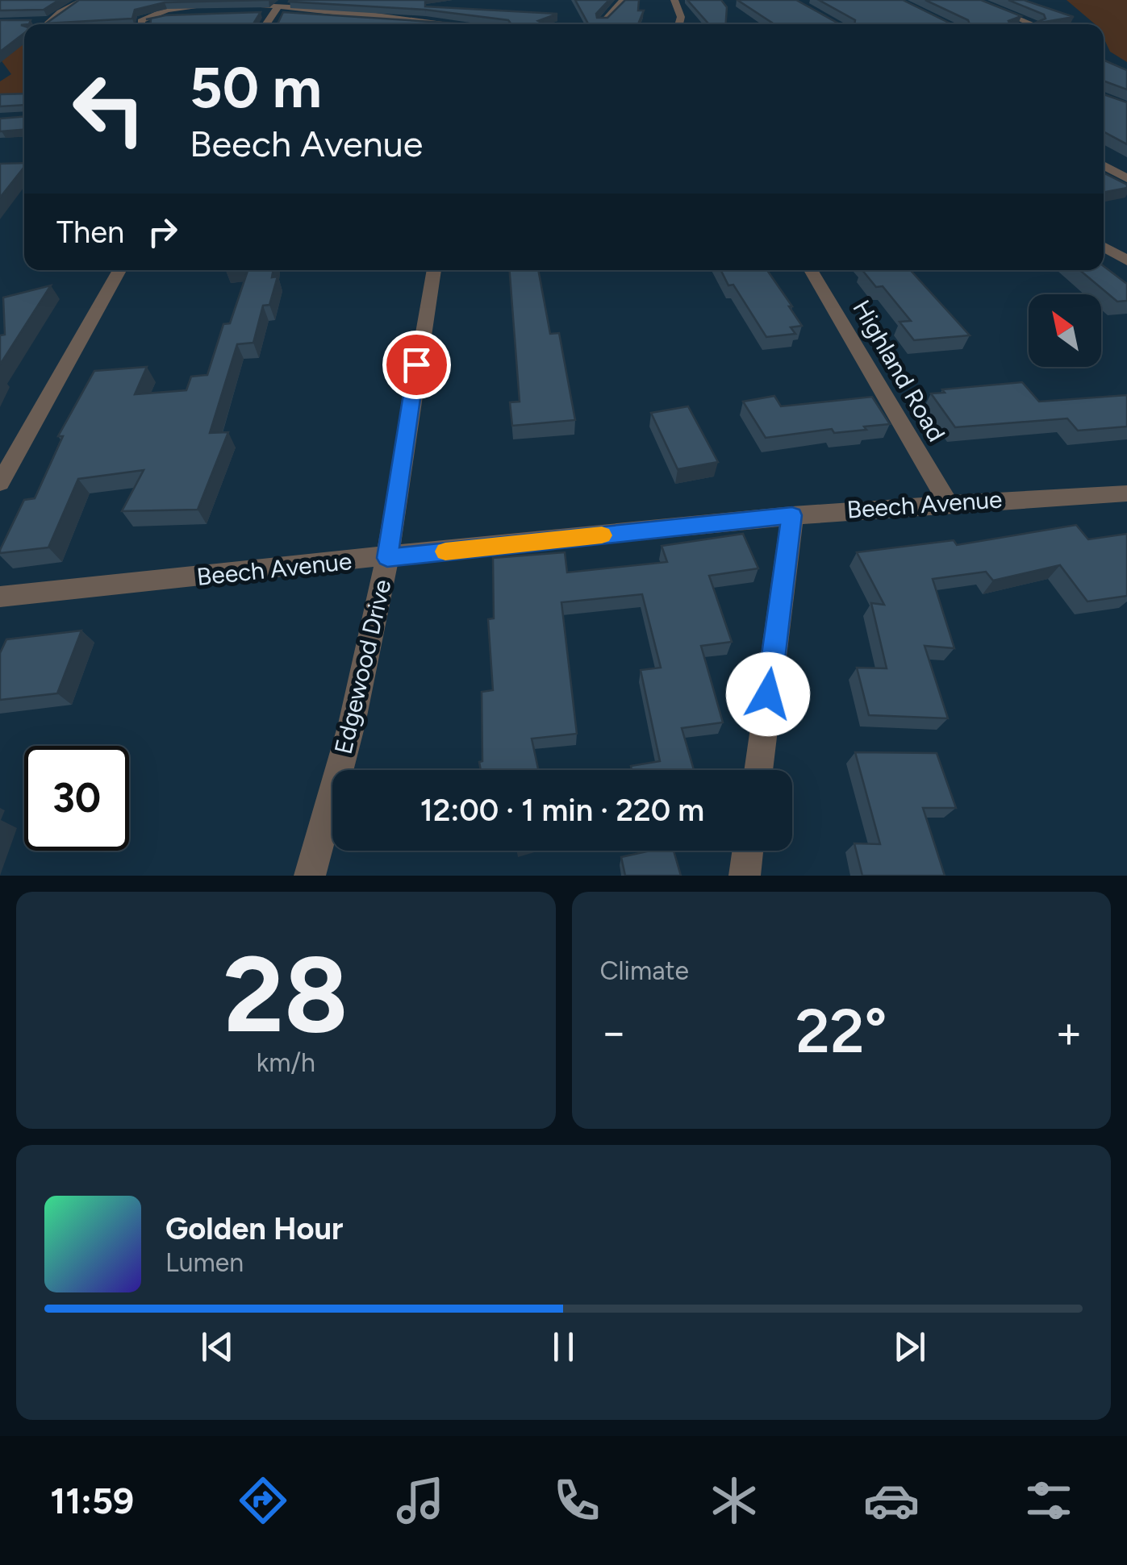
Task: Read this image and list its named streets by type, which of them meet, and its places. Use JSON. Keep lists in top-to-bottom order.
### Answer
{
  "streets": {
    "street": ["Highland Road", "Beech Avenue", "Edgewood Drive"]
  },
  "crossings": [
    ["Highland Road", "Beech Avenue"],
    ["Beech Avenue", "Edgewood Drive"]
  ],
  "north": "top left",
  "page": {
    "turn": ["50 m", "Beech Avenue"],
    "then": "Then",
    "limit": "30",
    "trip": "12:00 · 1 min · 220 m",
    "tile": [
      ["28", "km/h"],
      "Climate"
    ],
    "heat": ["−", "22°", "+"],
    "song": ["Golden Hour", "Lumen"],
    "tabs": "11:59"
  }
}
